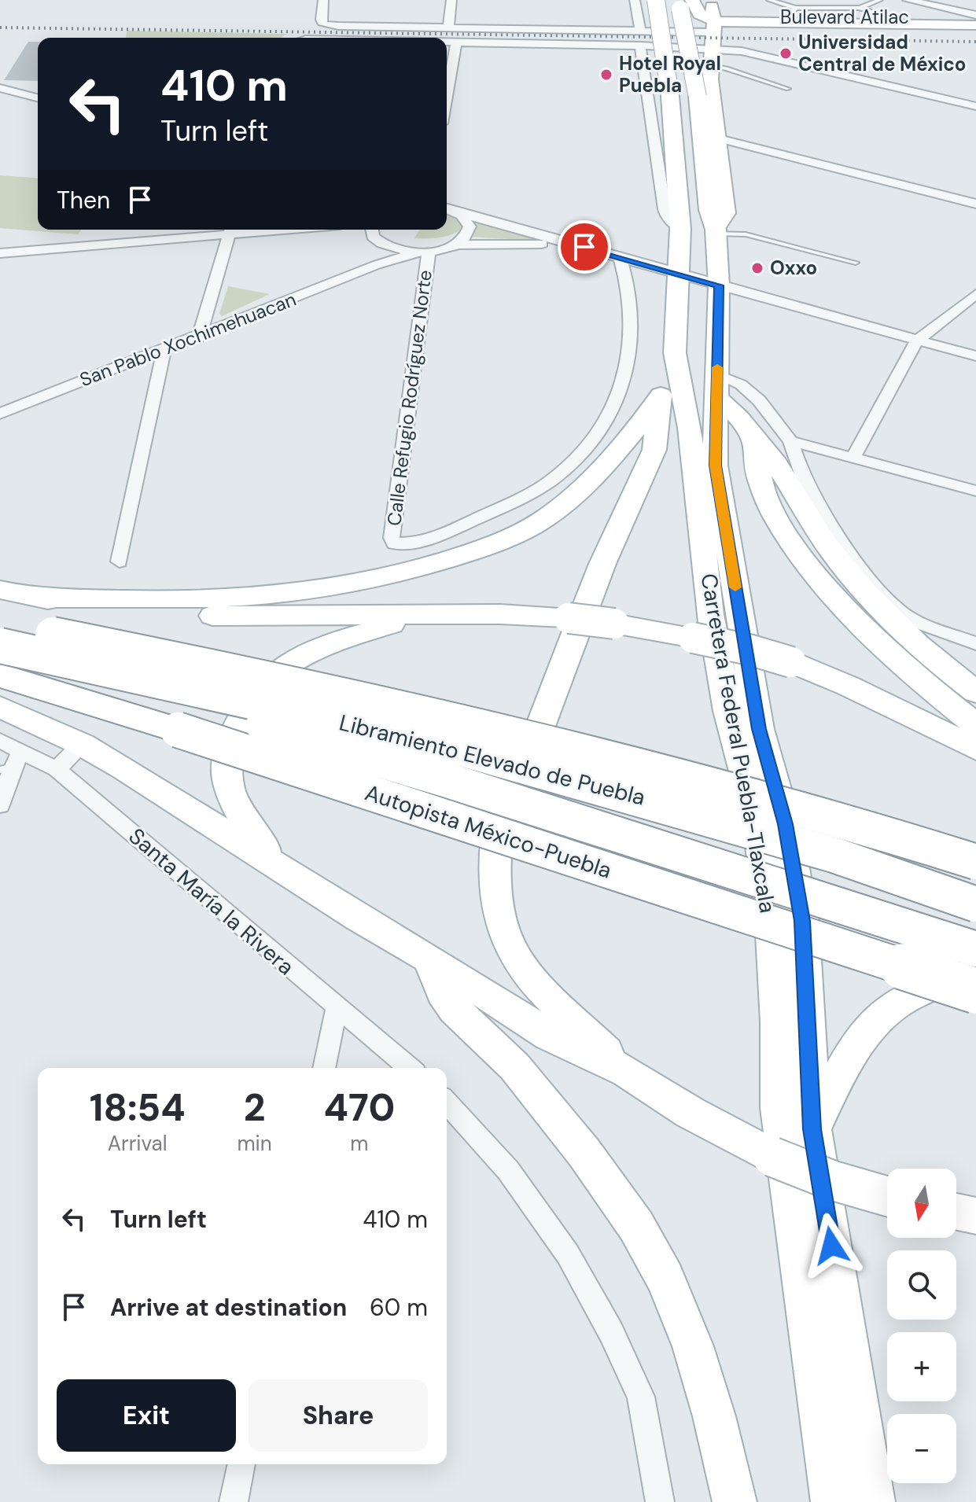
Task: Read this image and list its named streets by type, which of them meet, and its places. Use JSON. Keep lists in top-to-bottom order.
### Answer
{
  "streets": {
    "highway": ["Libramiento Elevado de Puebla", "Autopista México-Puebla"],
    "main road": ["Bulevard Atilac", "Carretera Federal Puebla-Tlaxcala"],
    "street": ["San Pablo Xochimehuacan", "Calle Refugio Rodríguez Norte", "Santa María la Rivera"]
  },
  "crossings": [
    ["San Pablo Xochimehuacan", "Calle Refugio Rodríguez Norte"]
  ],
  "places": ["Universidad Central de México", "Hotel Royal Puebla", "Oxxo"],
  "north": "bottom",
  "page": {
    "turn": ["410 m", "Turn left"],
    "then": "Then",
    "eta": [
      "18:54",
      "Arrival",
      "2",
      "min",
      "470",
      "m"
    ],
    "map_buttons": ["+", "−"],
    "list": [
      {
        "name": "Turn left",
        "value": "410 m"
      },
      {
        "name": "Arrive at destination",
        "value": "60 m"
      }
    ],
    "buttons": ["Exit", "Share"]
  }
}
